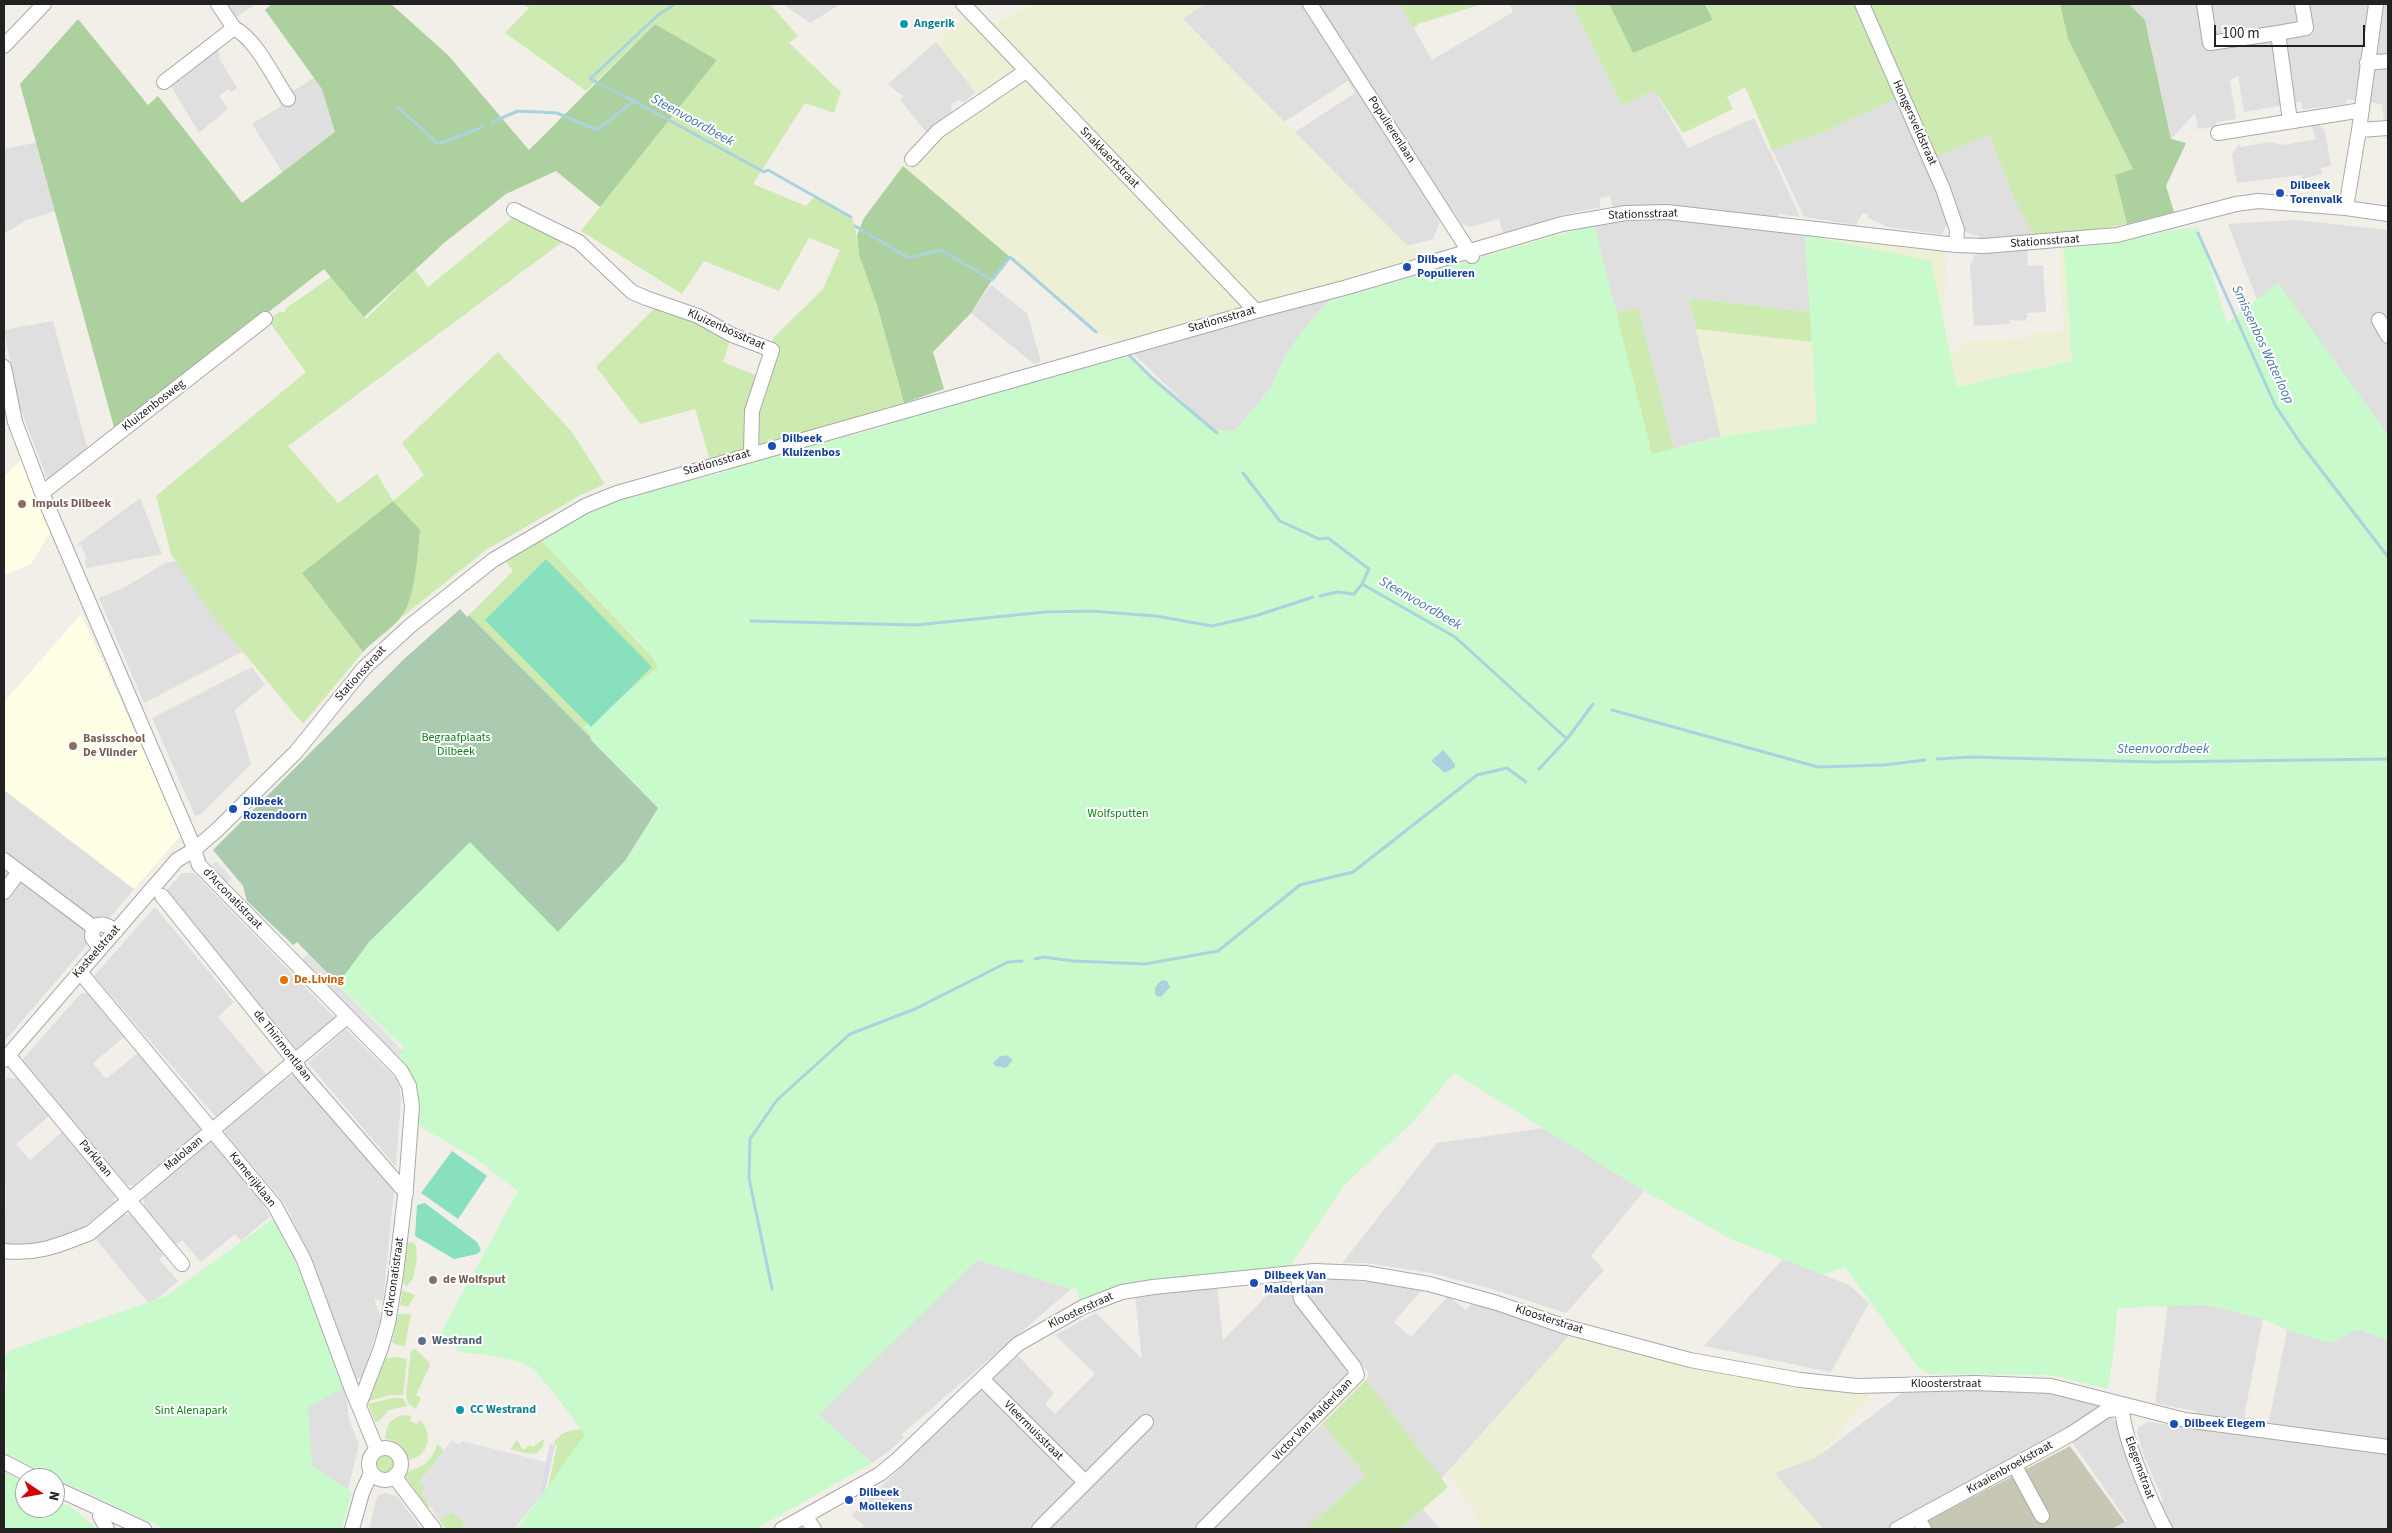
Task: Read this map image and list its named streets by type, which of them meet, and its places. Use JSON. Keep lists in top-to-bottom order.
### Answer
{
  "streets": {
    "street": [
      "Hongersveldstraat",
      "Populierenlaan",
      "Snakkaertstraat",
      "Stationsstraat",
      "Kluizenbosstraat",
      "Kluizenbosweg",
      "d'Arconatistraat",
      "Kasteelstraat",
      "de Thirimontlaan",
      "Malolaan",
      "Parklaan",
      "Kamerijklaan",
      "Kloosterstraat",
      "Victor Van Malderlaan",
      "Vleermuisstraat",
      "Kraaienbroekstraat",
      "Elegemstraat"
    ]
  },
  "crossings": [
    ["Hongersveldstraat", "Stationsstraat"],
    ["Populierenlaan", "Stationsstraat"],
    ["Snakkaertstraat", "Stationsstraat"],
    ["Stationsstraat", "Kluizenbosstraat"],
    ["Stationsstraat", "d'Arconatistraat"],
    ["Stationsstraat", "Kasteelstraat"],
    ["Kluizenbosweg", "d'Arconatistraat"],
    ["d'Arconatistraat", "Kasteelstraat"],
    ["d'Arconatistraat", "de Thirimontlaan"],
    ["d'Arconatistraat", "Malolaan"],
    ["d'Arconatistraat", "Kamerijklaan"],
    ["Kasteelstraat", "Parklaan"],
    ["Kasteelstraat", "Kamerijklaan"],
    ["de Thirimontlaan", "Malolaan"],
    ["Malolaan", "Parklaan"],
    ["Malolaan", "Kamerijklaan"],
    ["Kloosterstraat", "Victor Van Malderlaan"],
    ["Kloosterstraat", "Vleermuisstraat"],
    ["Kloosterstraat", "Kraaienbroekstraat"],
    ["Kloosterstraat", "Elegemstraat"],
    ["Kraaienbroekstraat", "Elegemstraat"]
  ],
  "water": ["Steenvoordbeek", "Smissenbos Waterloop"],
  "parks": ["Begraafplaats Dilbeek", "Wolfsputten", "Sint Alenapark"],
  "places": [
    "Angerik",
    "Dilbeek Torenvalk",
    "Dilbeek Populieren",
    "Dilbeek Kluizenbos",
    "Impuls Dilbeek",
    "Basisschool De Vlinder",
    "Dilbeek Rozendoorn",
    "De.Living",
    "de Wolfsput",
    "Dilbeek Van Malderlaan",
    "Westrand",
    "CC Westrand",
    "Dilbeek Elegem",
    "Dilbeek Mollekens"
  ],
  "scale_bar": "100 m",
  "north": "right"
}
